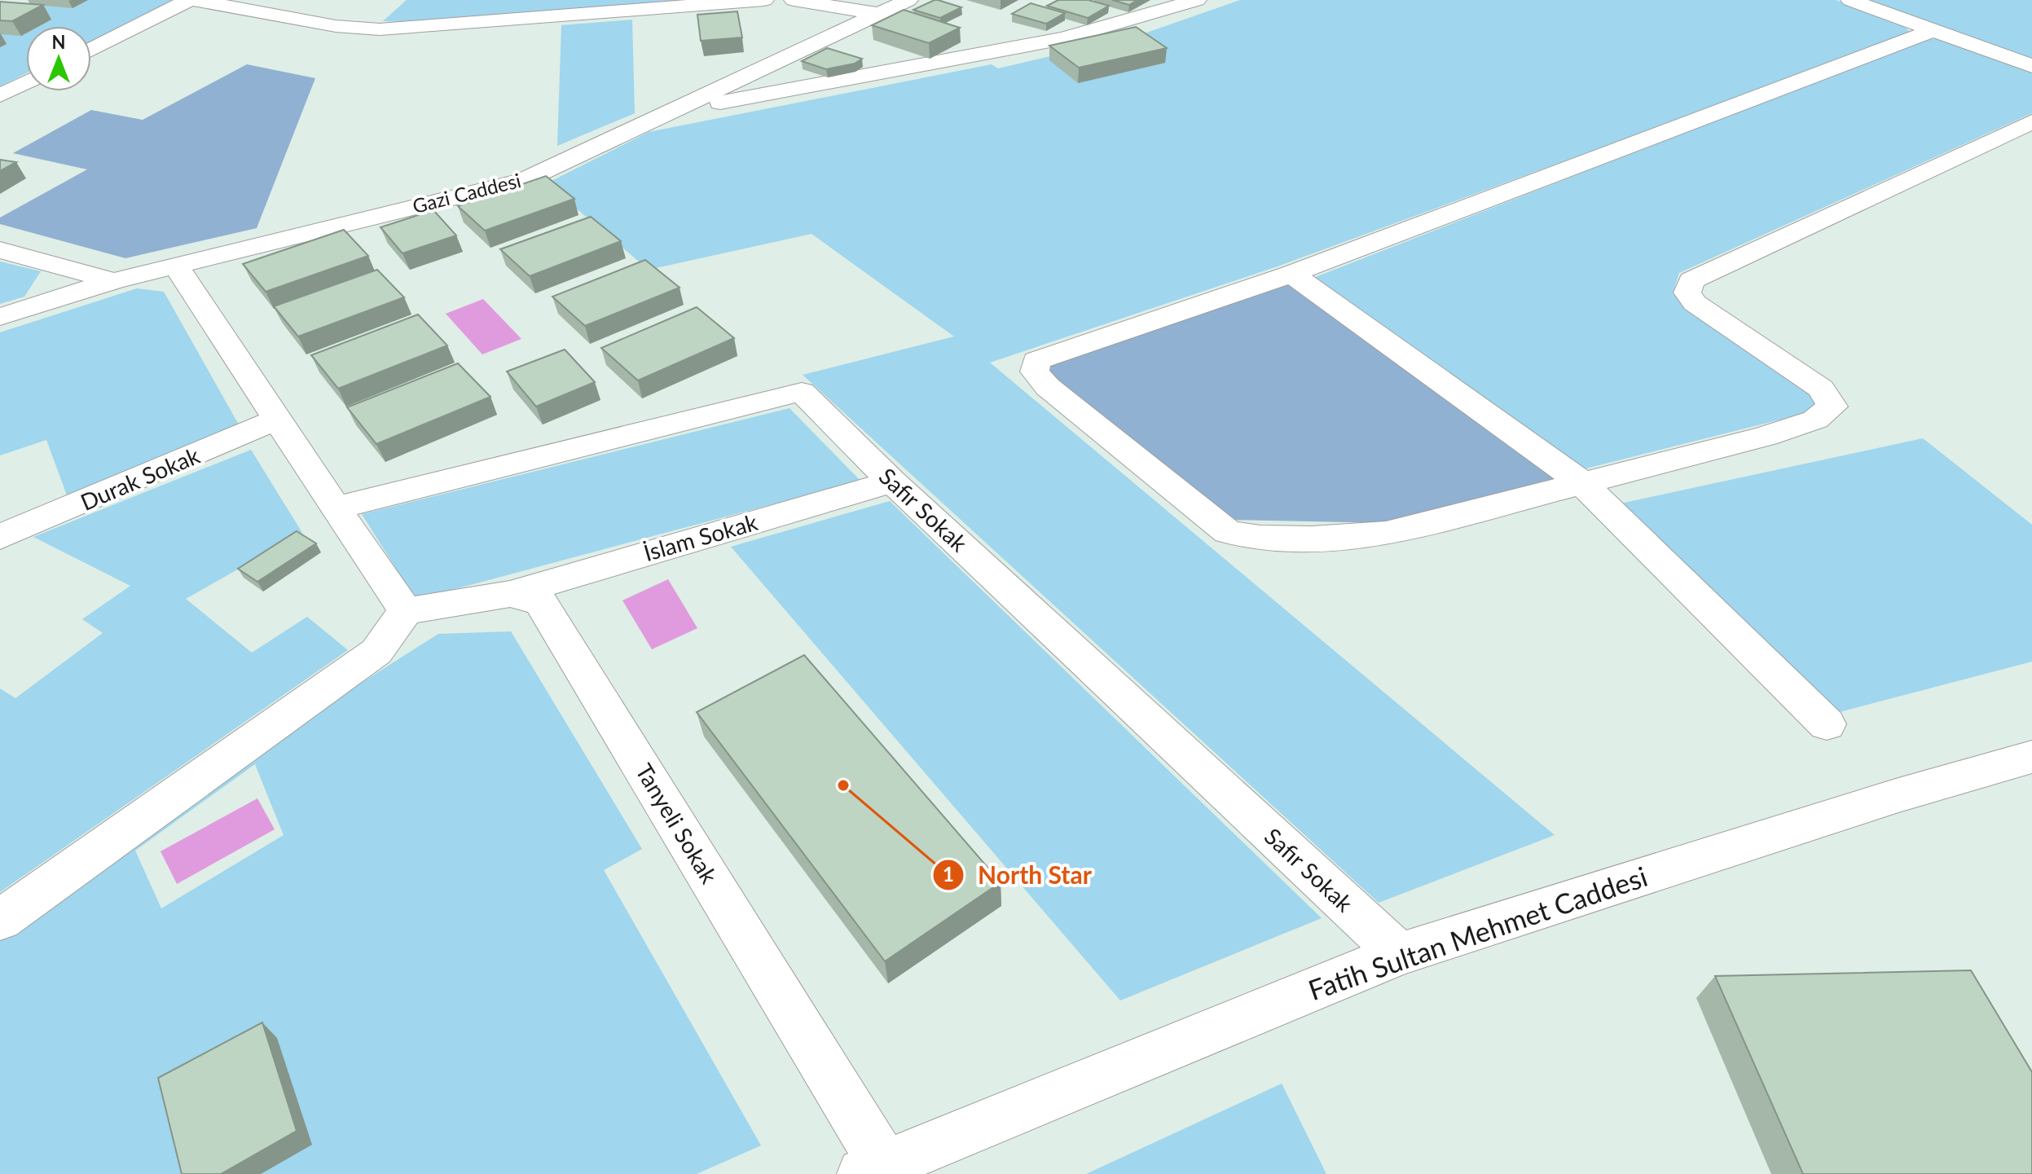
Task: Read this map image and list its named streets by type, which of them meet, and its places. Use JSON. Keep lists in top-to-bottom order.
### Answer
{
  "streets": {
    "street": [
      "Gazi Caddesi",
      "Durak Sokak",
      "Safir Sokak",
      "İslam Sokak",
      "Tanyeli Sokak",
      "Fatih Sultan Mehmet Caddesi"
    ]
  },
  "crossings": [
    ["Safir Sokak", "İslam Sokak"],
    ["Safir Sokak", "Fatih Sultan Mehmet Caddesi"],
    ["İslam Sokak", "Tanyeli Sokak"],
    ["Tanyeli Sokak", "Fatih Sultan Mehmet Caddesi"]
  ],
  "places": ["North Star"],
  "north": "top"
}
